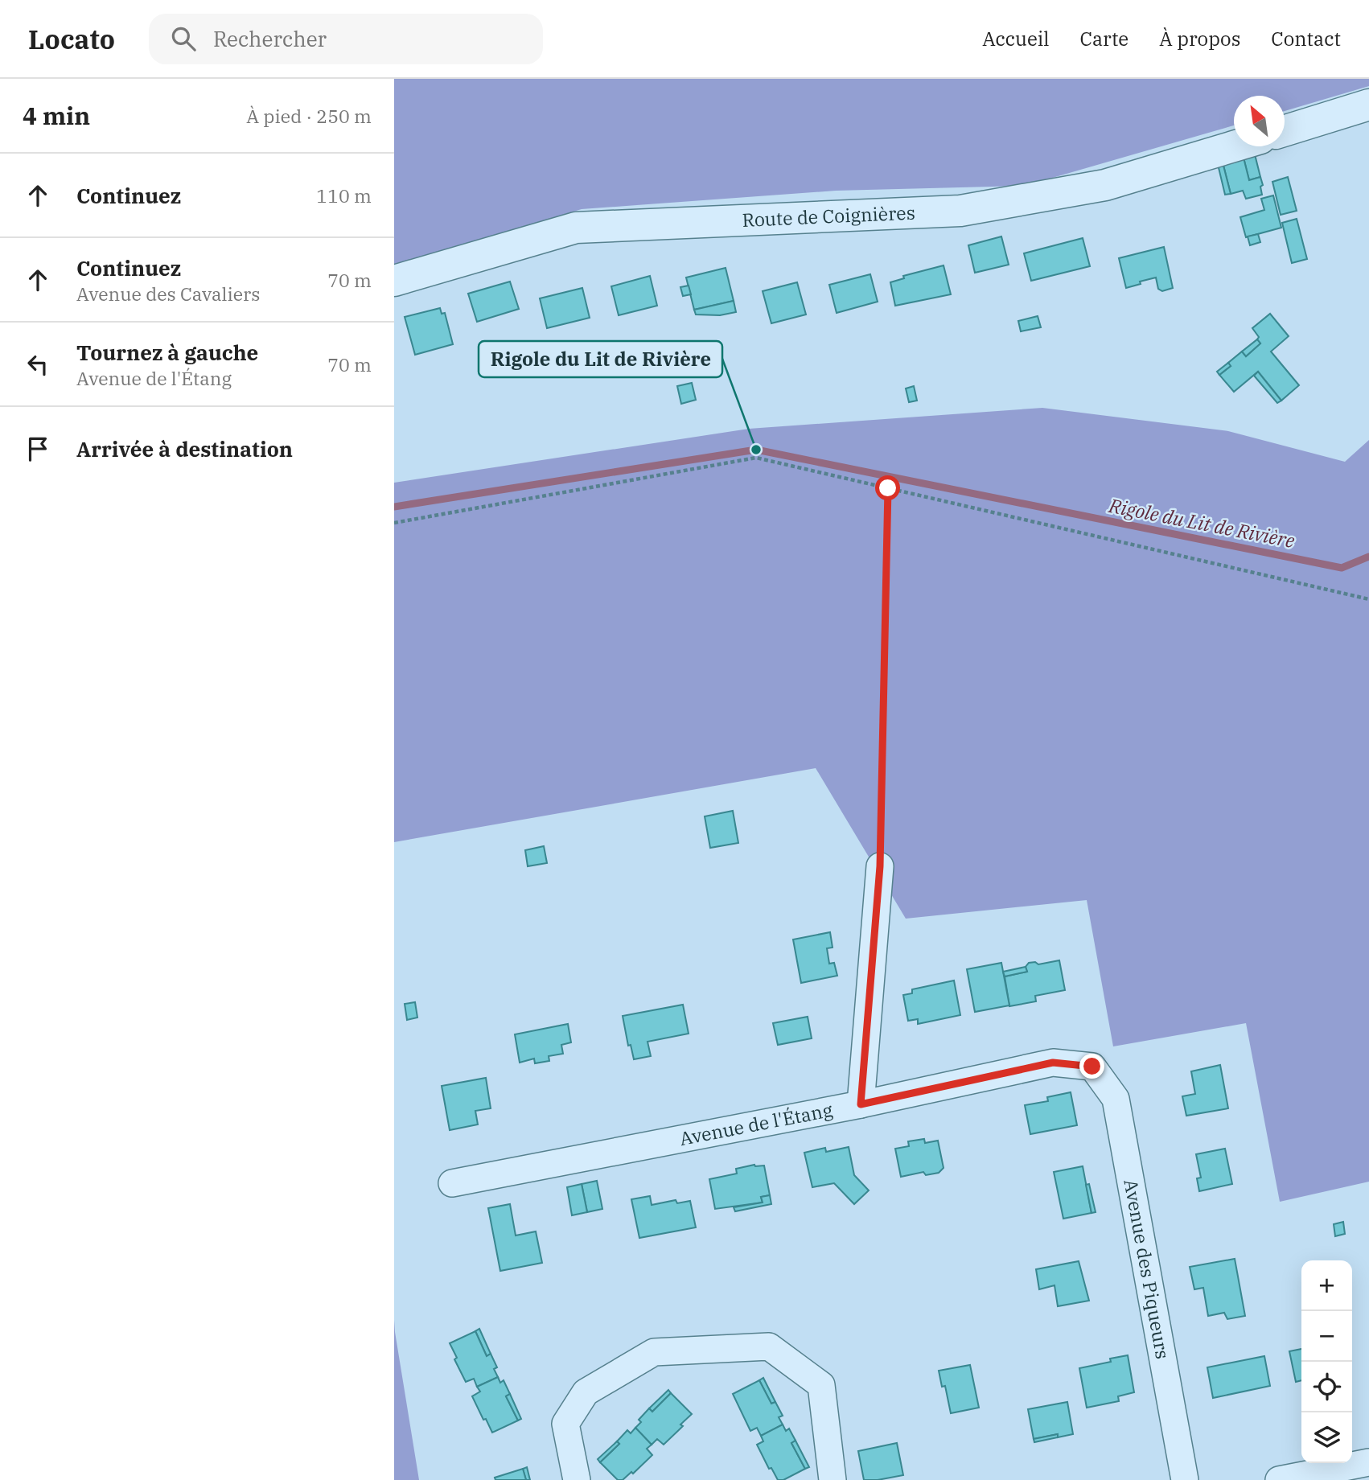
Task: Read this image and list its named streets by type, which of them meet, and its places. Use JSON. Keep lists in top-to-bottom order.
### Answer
{
  "streets": {
    "street": ["Route de Coignières", "Avenue de l'Étang", "Avenue des Piqueurs"]
  },
  "crossings": [
    ["Avenue de l'Étang", "Avenue des Piqueurs"]
  ],
  "water": ["Rigole du Lit de Rivière"],
  "places": ["Rigole du Lit de Rivière"],
  "north": "top left",
  "page": {
    "header": "Locato",
    "search": "Rechercher",
    "nav": [
      "Accueil",
      "Carte",
      "À propos",
      "Contact"
    ],
    "heading": ["4 min", "À pied · 250 m"],
    "list": [
      ["Continuez", "110 m"],
      ["Continuez", "Avenue des Cavaliers", "70 m"],
      ["Tournez à gauche", "Avenue de l'Étang", "70 m"],
      "Arrivée à destination"
    ],
    "map_buttons": ["+", "−"]
  }
}
